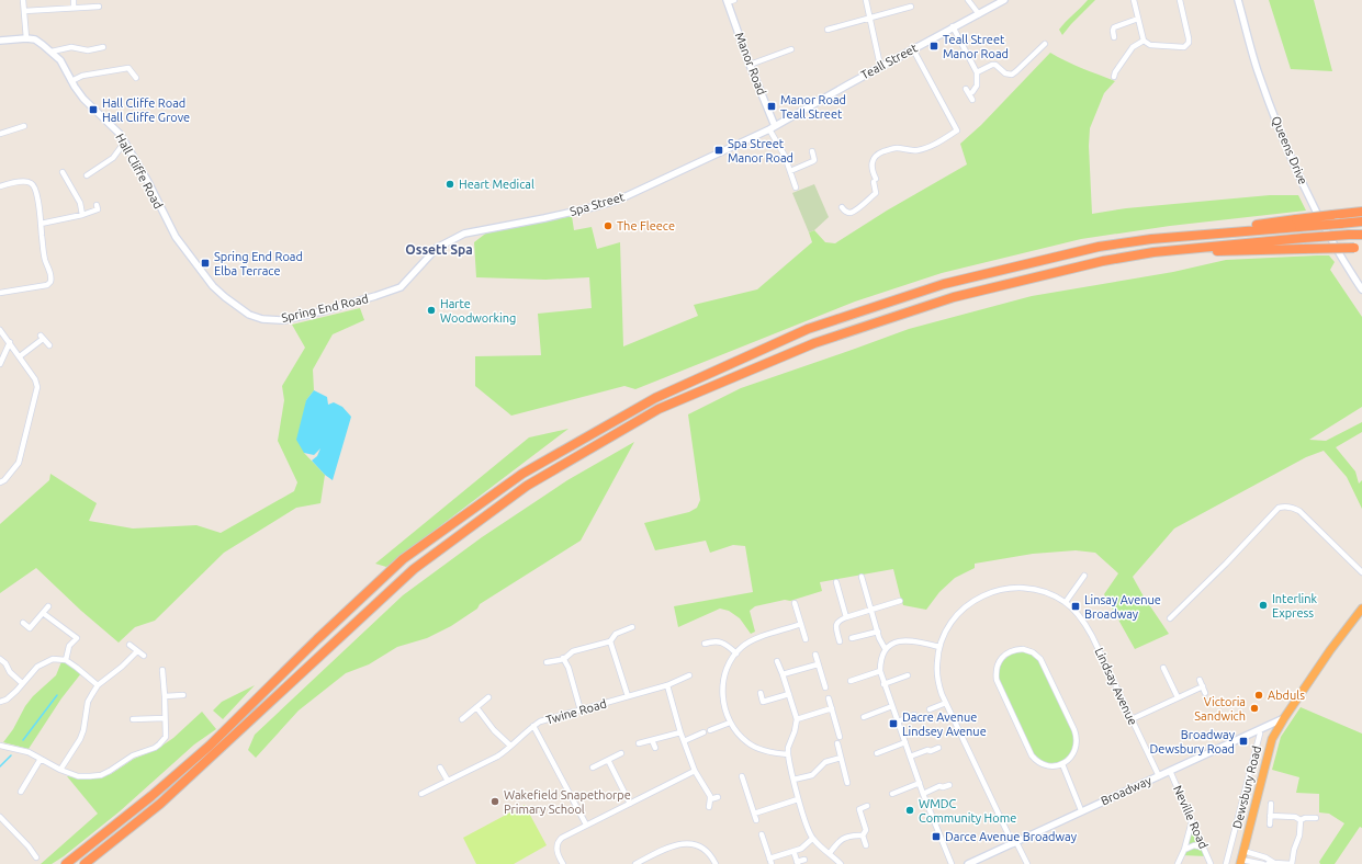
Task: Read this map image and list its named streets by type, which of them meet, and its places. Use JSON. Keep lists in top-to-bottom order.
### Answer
{
  "streets": {
    "highway": ["Dewsbury Road"],
    "street": [
      "Teall Street",
      "Manor Road",
      "Queens Drive",
      "Hall Cliffe Road",
      "Spa Street",
      "Spring End Road",
      "Lindsay Avenue",
      "Twine Road",
      "Broadway",
      "Neville Road"
    ]
  },
  "crossings": [
    ["Teall Street", "Manor Road"],
    ["Teall Street", "Spa Street"],
    ["Manor Road", "Spa Street"],
    ["Hall Cliffe Road", "Spring End Road"],
    ["Spa Street", "Spring End Road"],
    ["Lindsay Avenue", "Broadway"],
    ["Dewsbury Road", "Broadway"],
    ["Broadway", "Neville Road"]
  ],
  "districts": ["Ossett Spa"],
  "places": {
    "transit": [
      "Teall Street Manor Road",
      "Manor Road Teall Street",
      "Hall Cliffe Road Hall Cliffe Grove",
      "Spa Street Manor Road",
      "Spring End Road Elba Terrace",
      "Linsay Avenue Broadway",
      "Dacre Avenue Lindsey Avenue",
      "Broadway Dewsbury Road",
      "Darce Avenue Broadway"
    ],
    "other": [
      "Heart Medical",
      "The Fleece",
      "Harte Woodworking",
      "Interlink Express",
      "Abduls",
      "Victoria Sandwich",
      "Wakefield Snapethorpe Primary School",
      "WMDC Community Home"
    ]
  }
}
